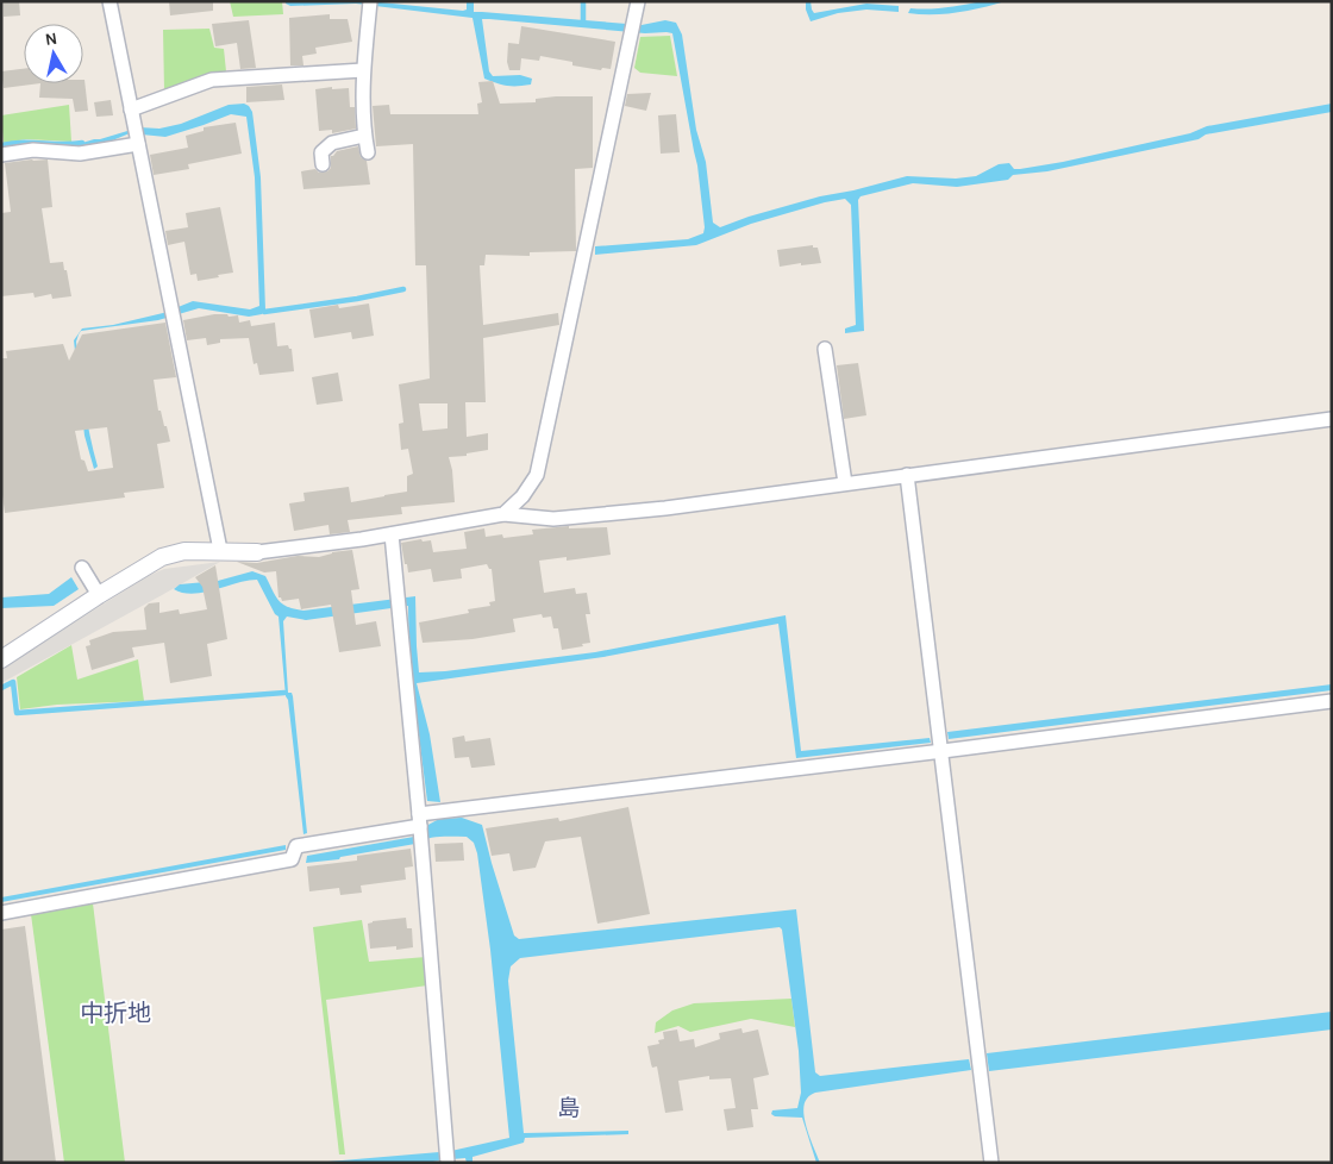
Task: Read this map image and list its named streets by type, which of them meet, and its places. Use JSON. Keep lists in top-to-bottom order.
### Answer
{
  "districts": ["中折地", "島"],
  "north": "top"
}
